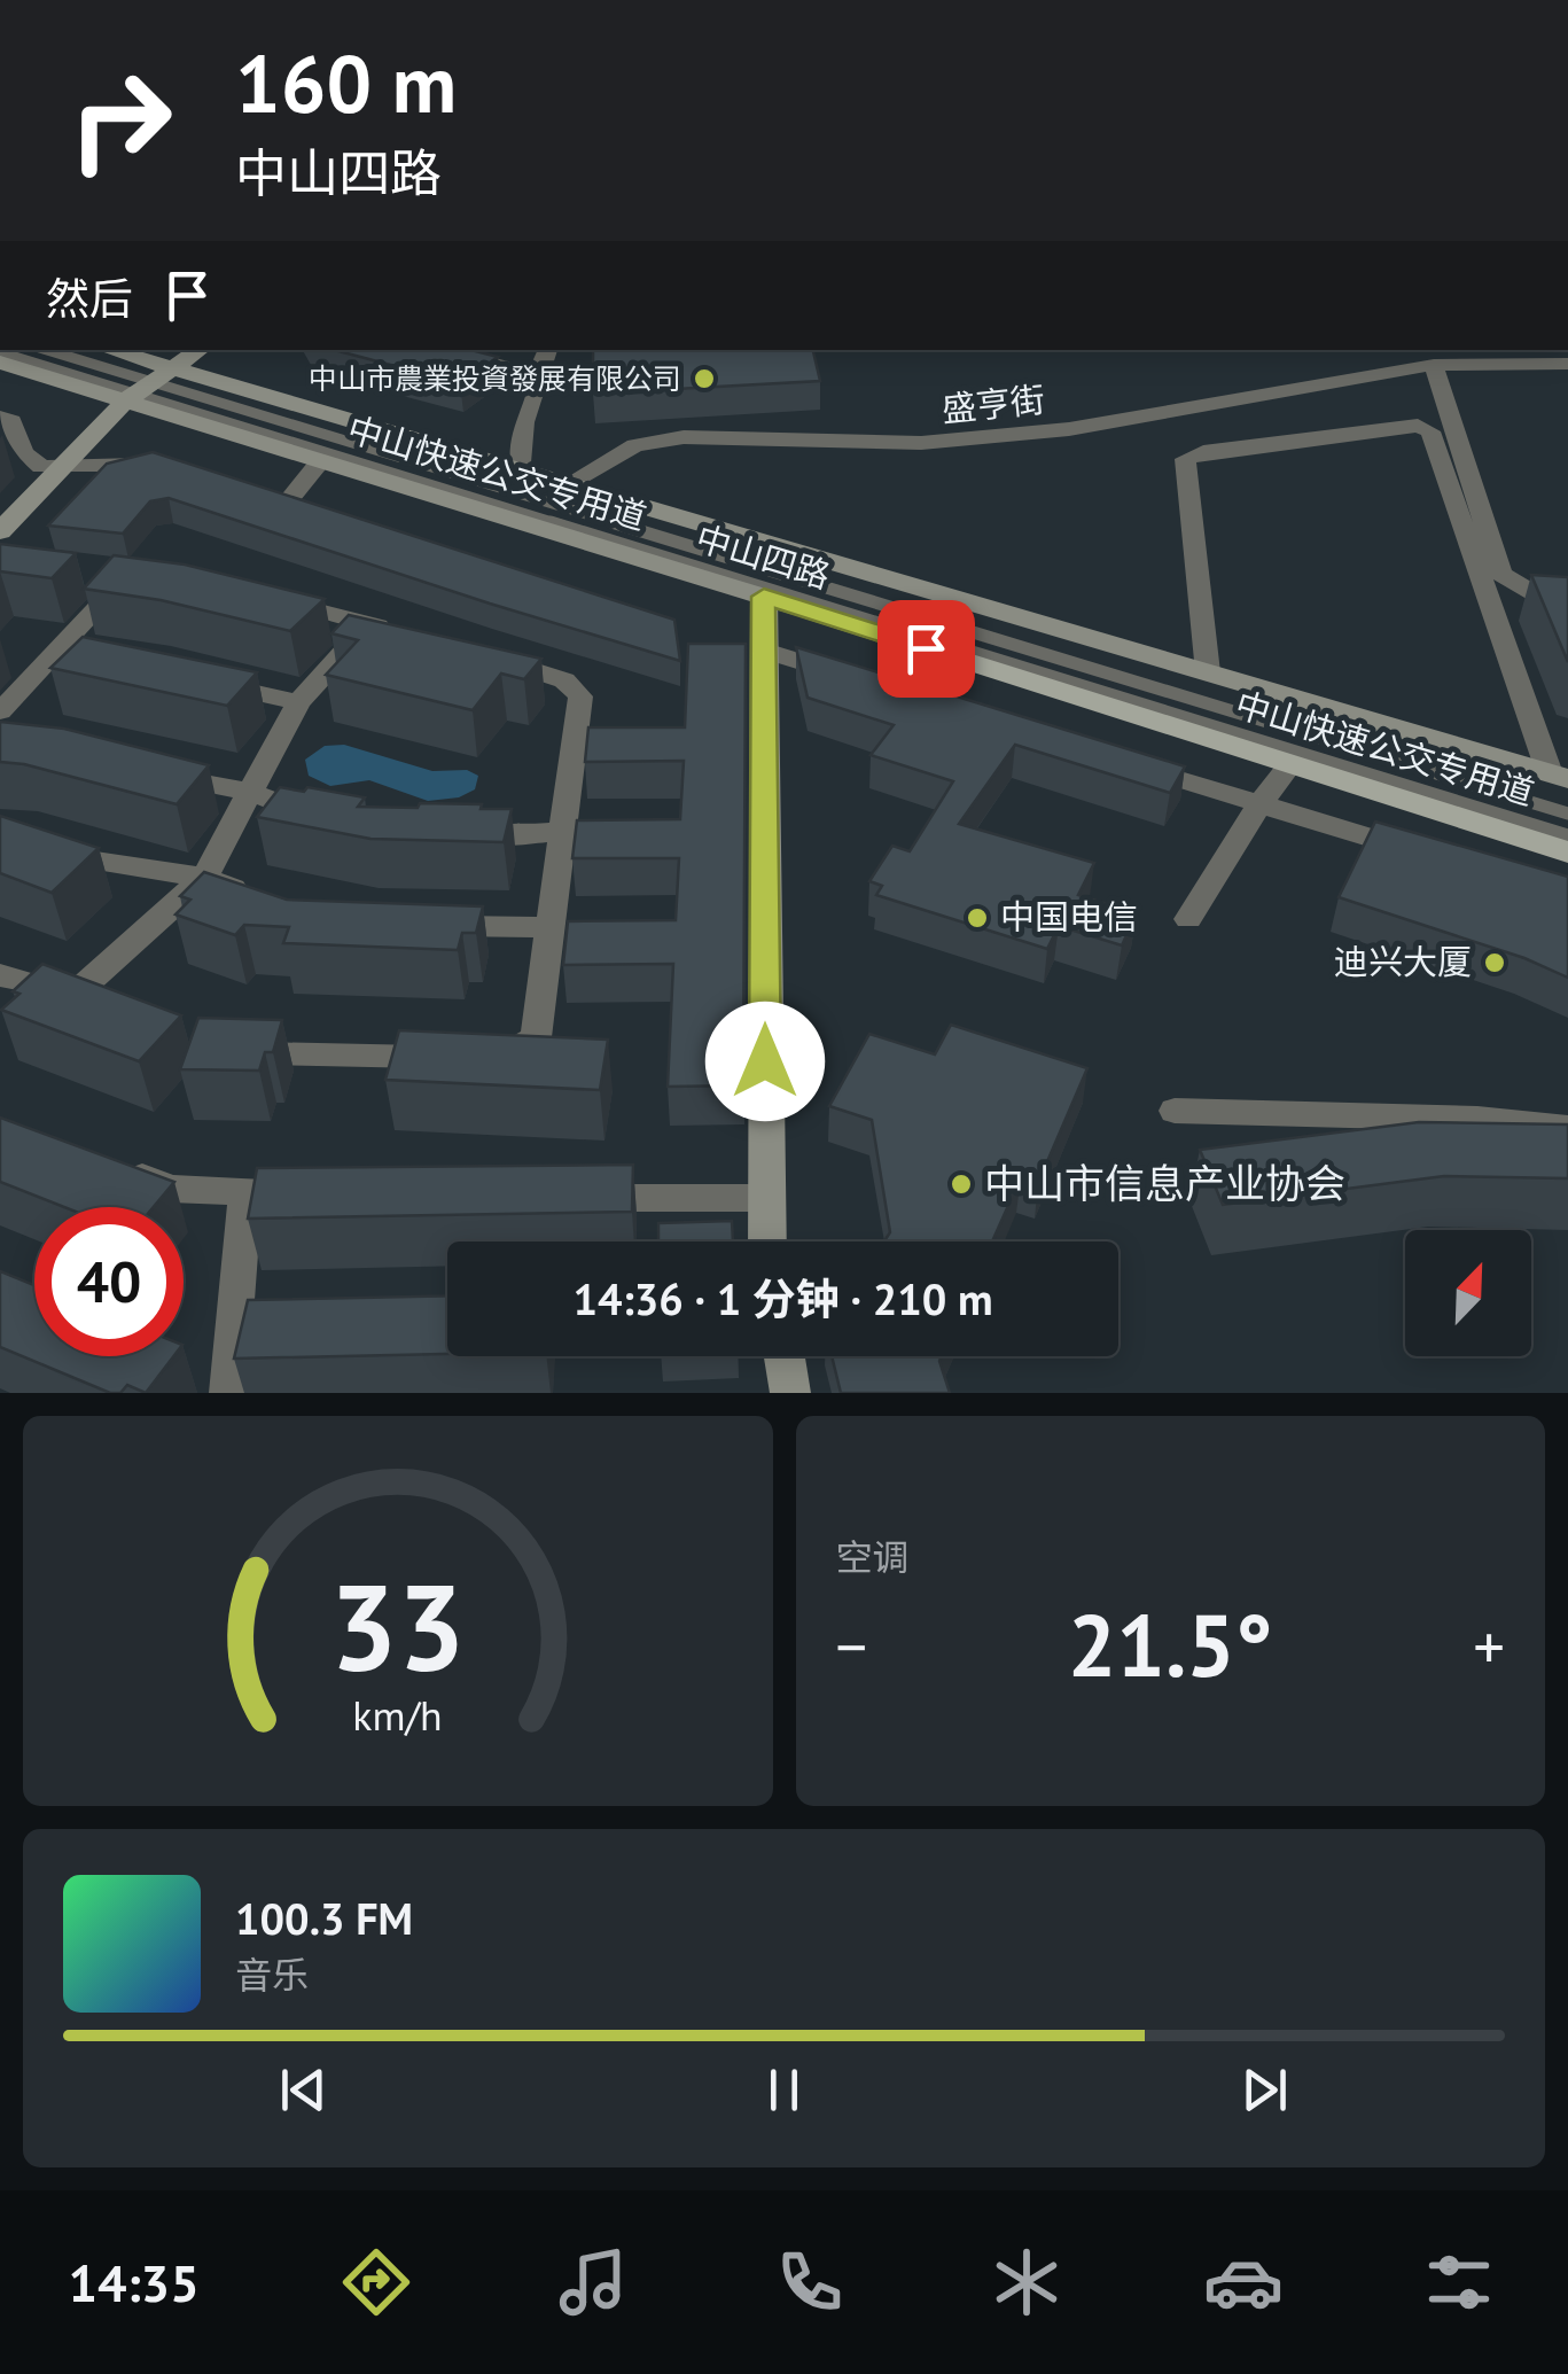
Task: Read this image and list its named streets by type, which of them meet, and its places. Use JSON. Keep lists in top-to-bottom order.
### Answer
{
  "streets": {
    "main road": ["中山四路"],
    "street": ["盛亨街"],
    "lane": ["中山快速公交专用道"]
  },
  "crossings": [
    ["盛亨街", "中山四路"],
    ["中山快速公交专用道", "中山四路"]
  ],
  "places": [
    "中山市農業投資發展有限公司",
    "中国电信",
    "迪兴大厦",
    "中山市信息产业协会"
  ],
  "north": "top right",
  "page": {
    "turn": ["160 m", "中山四路"],
    "then": "然后",
    "limit": "40",
    "trip": "14:36 · 1 分钟 · 210 m",
    "tile": "空调",
    "heat": ["−", "21.5°", "+"],
    "song": ["100.3 FM", "音乐"],
    "tabs": "14:35",
    "gauge": ["33", "km/h"]
  }
}
